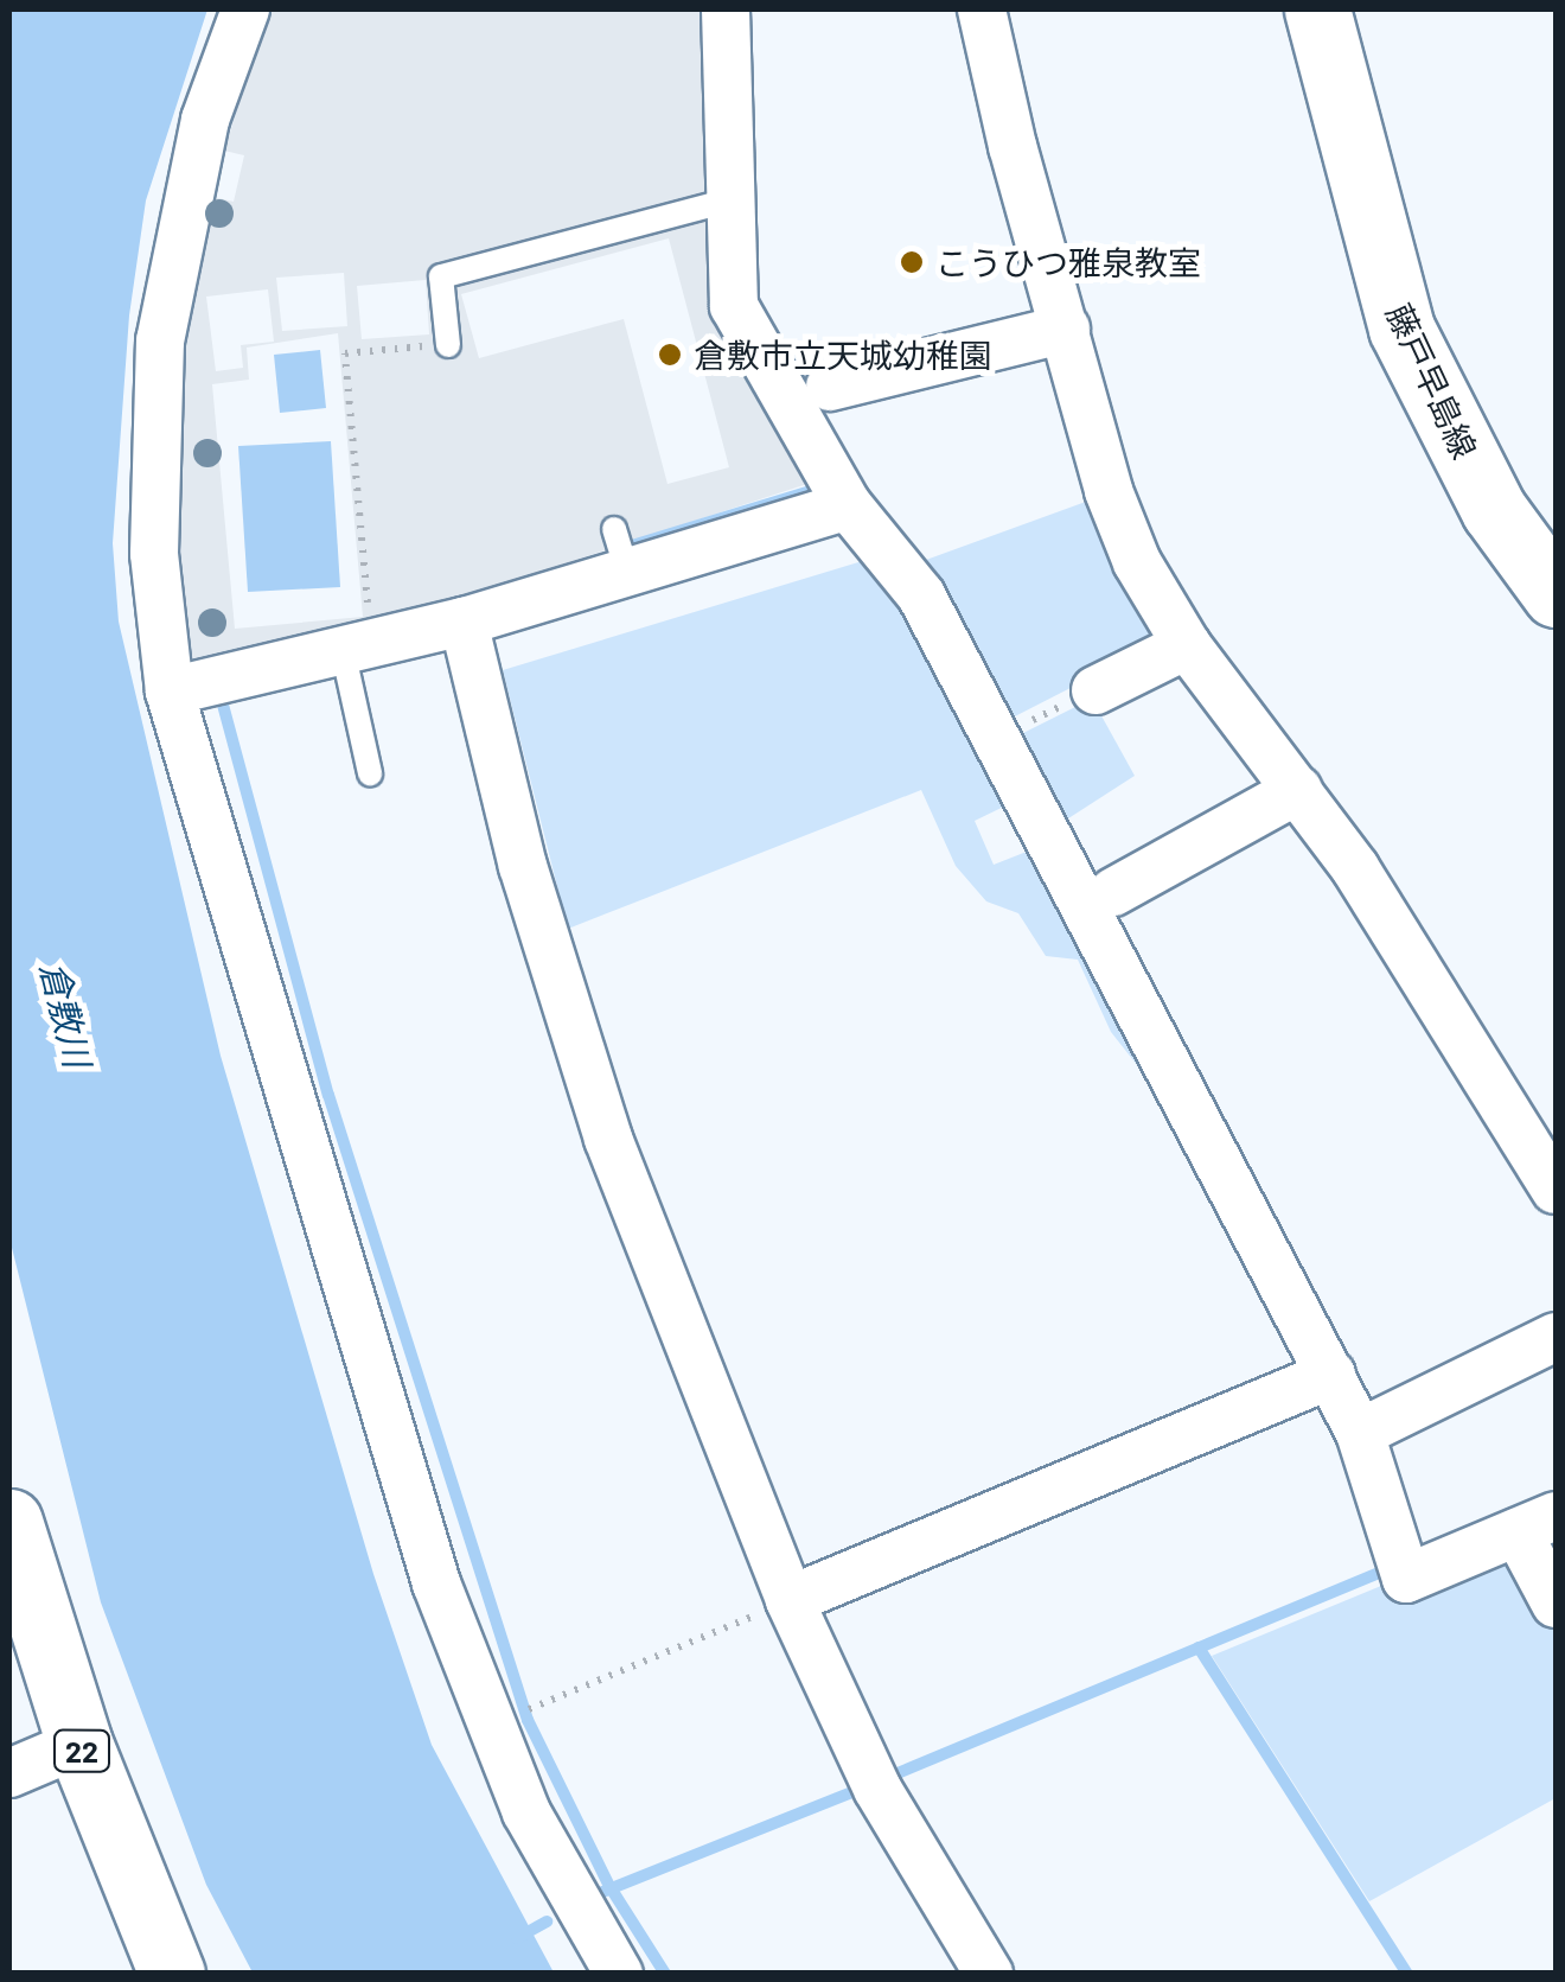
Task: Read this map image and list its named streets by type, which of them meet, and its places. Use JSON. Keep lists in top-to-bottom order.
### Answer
{
  "streets": {
    "main road": ["藤戸早島線", "22"]
  },
  "water": ["倉敷川"],
  "places": ["こうひつ雅泉教室", "倉敷市立天城幼稚園"]
}
